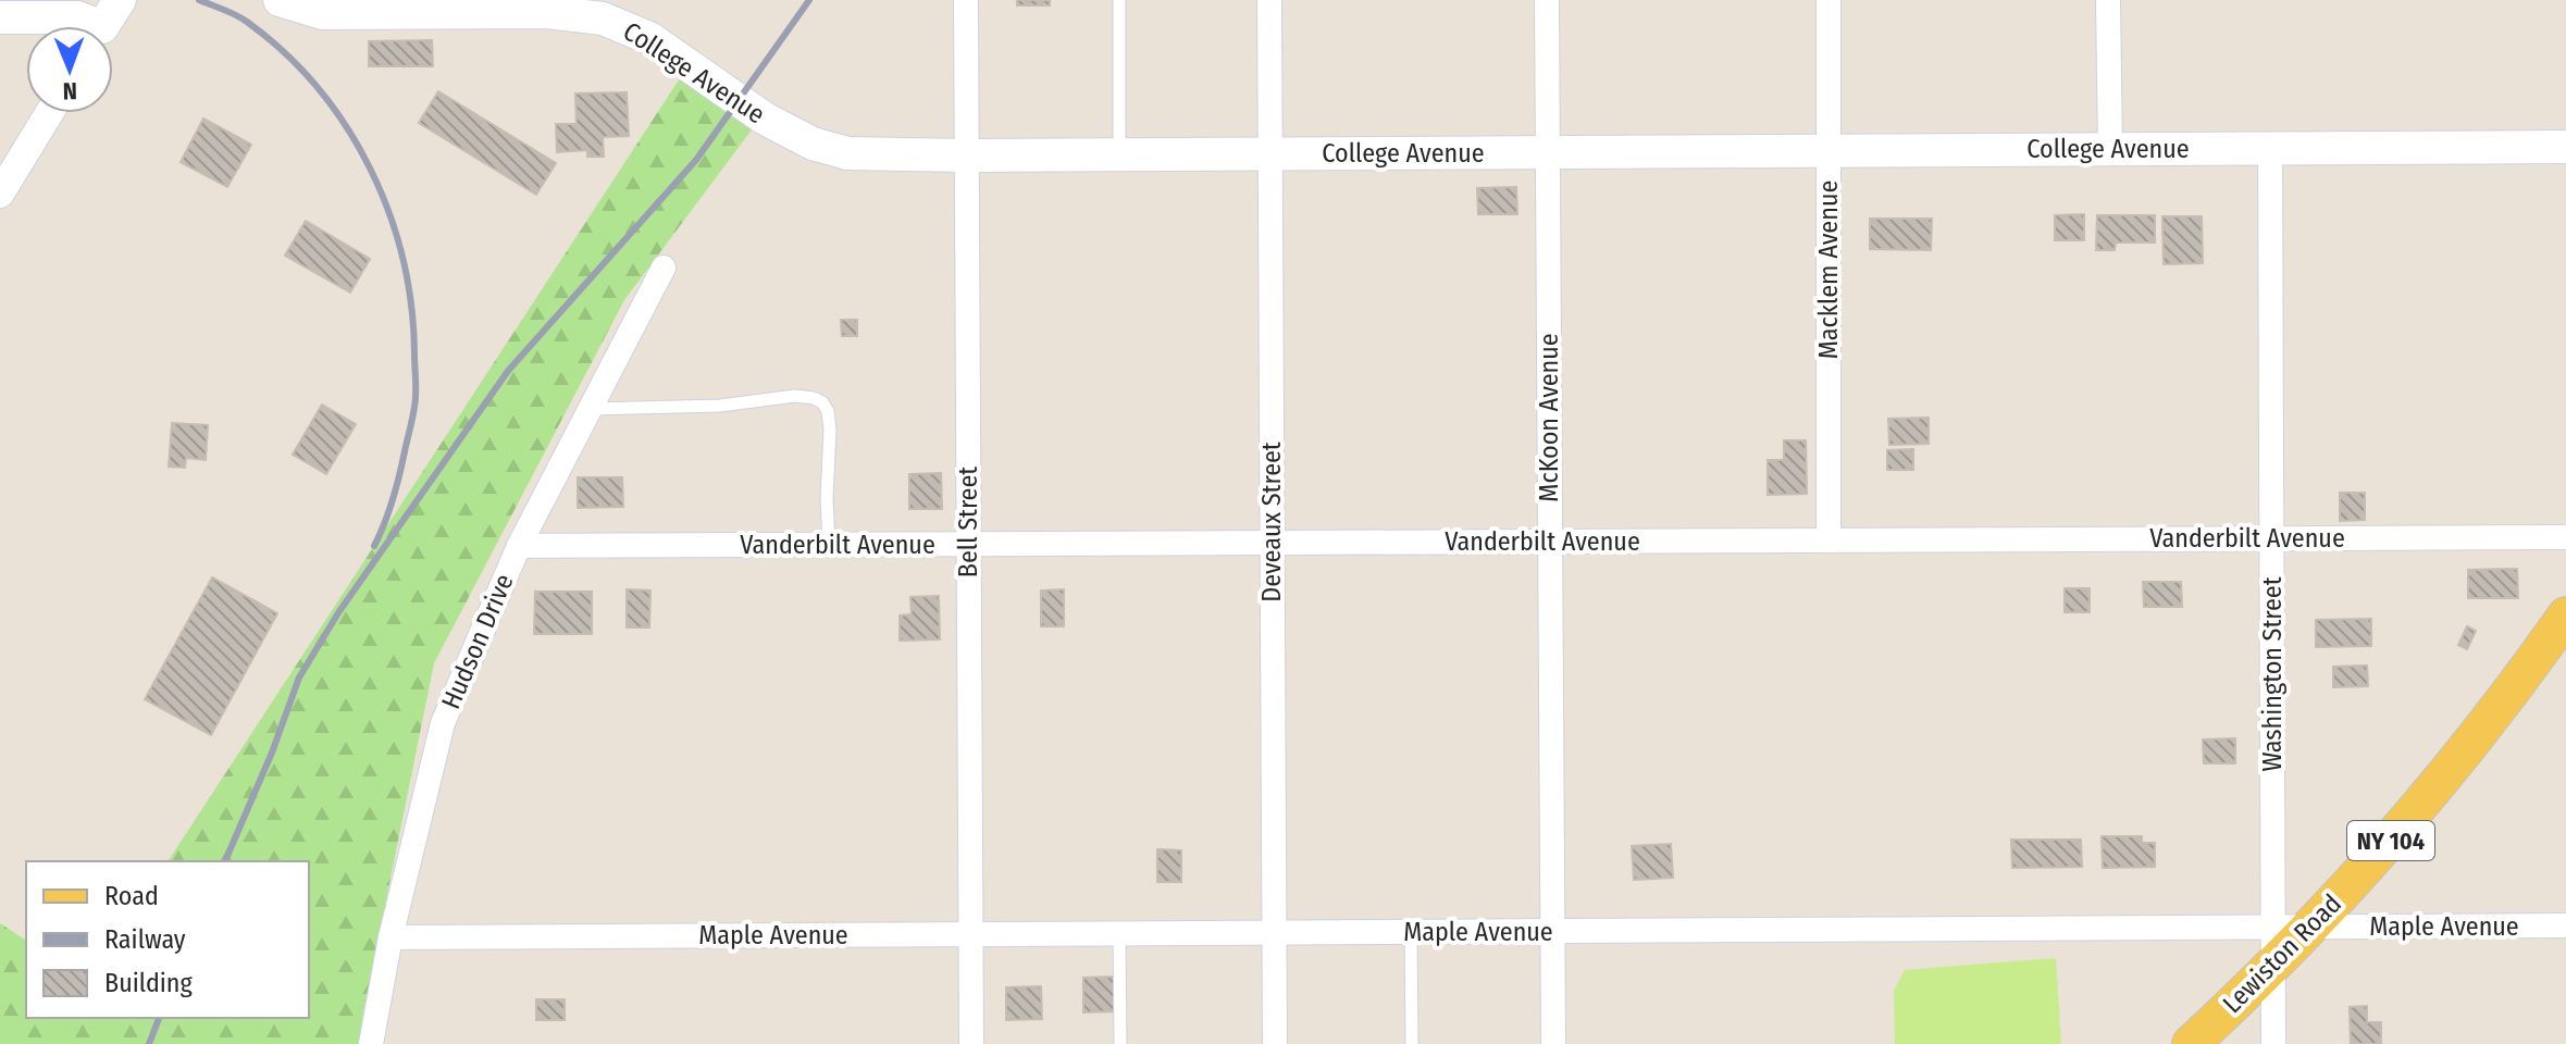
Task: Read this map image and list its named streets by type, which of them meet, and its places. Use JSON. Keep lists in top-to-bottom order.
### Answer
{
  "streets": {
    "main road": ["College Avenue", "NY 104", "Lewiston Road"],
    "street": [
      "Macklem Avenue",
      "McKoon Avenue",
      "Bell Street",
      "Deveaux Street",
      "Vanderbilt Avenue",
      "Hudson Drive",
      "Washington Street",
      "Maple Avenue"
    ]
  },
  "crossings": [
    ["College Avenue", "Macklem Avenue"],
    ["College Avenue", "McKoon Avenue"],
    ["College Avenue", "Bell Street"],
    ["College Avenue", "Deveaux Street"],
    ["College Avenue", "Washington Street"],
    ["Macklem Avenue", "Vanderbilt Avenue"],
    ["McKoon Avenue", "Vanderbilt Avenue"],
    ["McKoon Avenue", "Maple Avenue"],
    ["Bell Street", "Vanderbilt Avenue"],
    ["Bell Street", "Maple Avenue"],
    ["Deveaux Street", "Vanderbilt Avenue"],
    ["Deveaux Street", "Maple Avenue"],
    ["Vanderbilt Avenue", "Hudson Drive"],
    ["Vanderbilt Avenue", "Washington Street"],
    ["Hudson Drive", "Maple Avenue"],
    ["Washington Street", "Maple Avenue"],
    ["Washington Street", "Lewiston Road"],
    ["Maple Avenue", "Lewiston Road"]
  ],
  "legend": ["Road", "Railway", "Building"],
  "north": "bottom"
}
